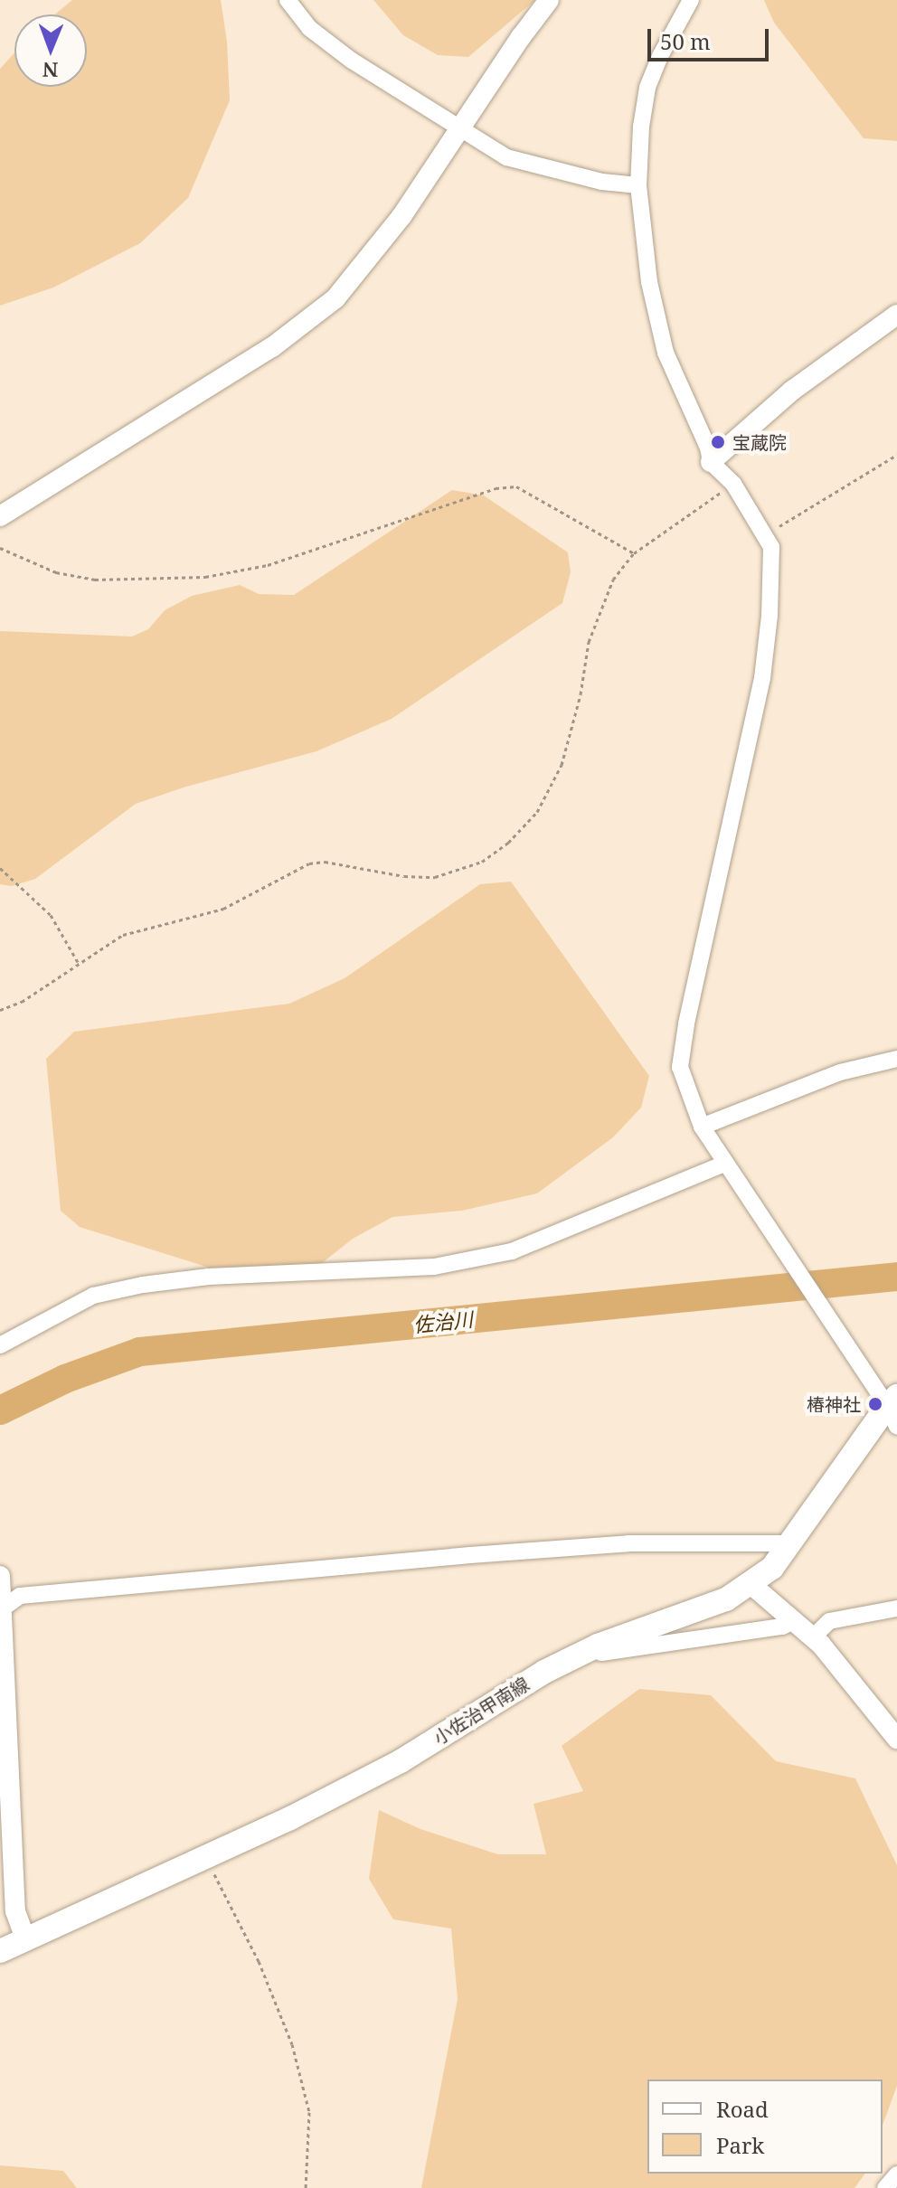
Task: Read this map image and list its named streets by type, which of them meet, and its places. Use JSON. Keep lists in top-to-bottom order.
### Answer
{
  "streets": {
    "main road": ["小佐治甲南線"]
  },
  "water": ["佐治川"],
  "places": ["宝蔵院", "椿神社"],
  "legend": ["Road", "Park"],
  "scale_bar": "50 m",
  "north": "bottom"
}
